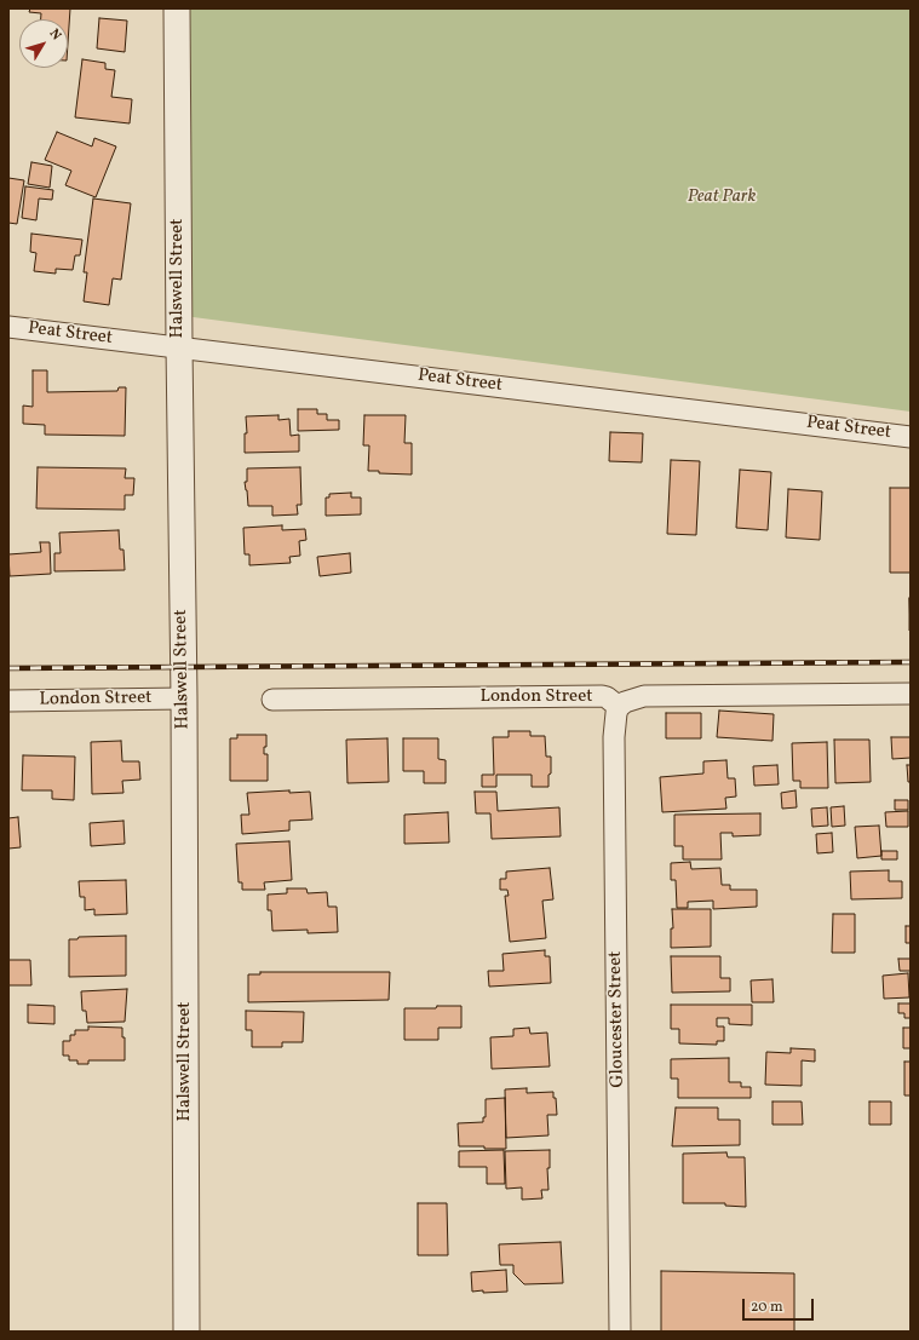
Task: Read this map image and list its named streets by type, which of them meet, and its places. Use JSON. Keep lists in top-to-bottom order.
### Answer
{
  "streets": {
    "street": [
      "Halswell Street",
      "Peat Street",
      "London Street",
      "Gloucester Street"
    ]
  },
  "crossings": [
    ["Halswell Street", "Peat Street"],
    ["Halswell Street", "London Street"],
    ["London Street", "Gloucester Street"]
  ],
  "parks": ["Peat Park"],
  "scale_bar": "20 m",
  "north": "top right"
}
